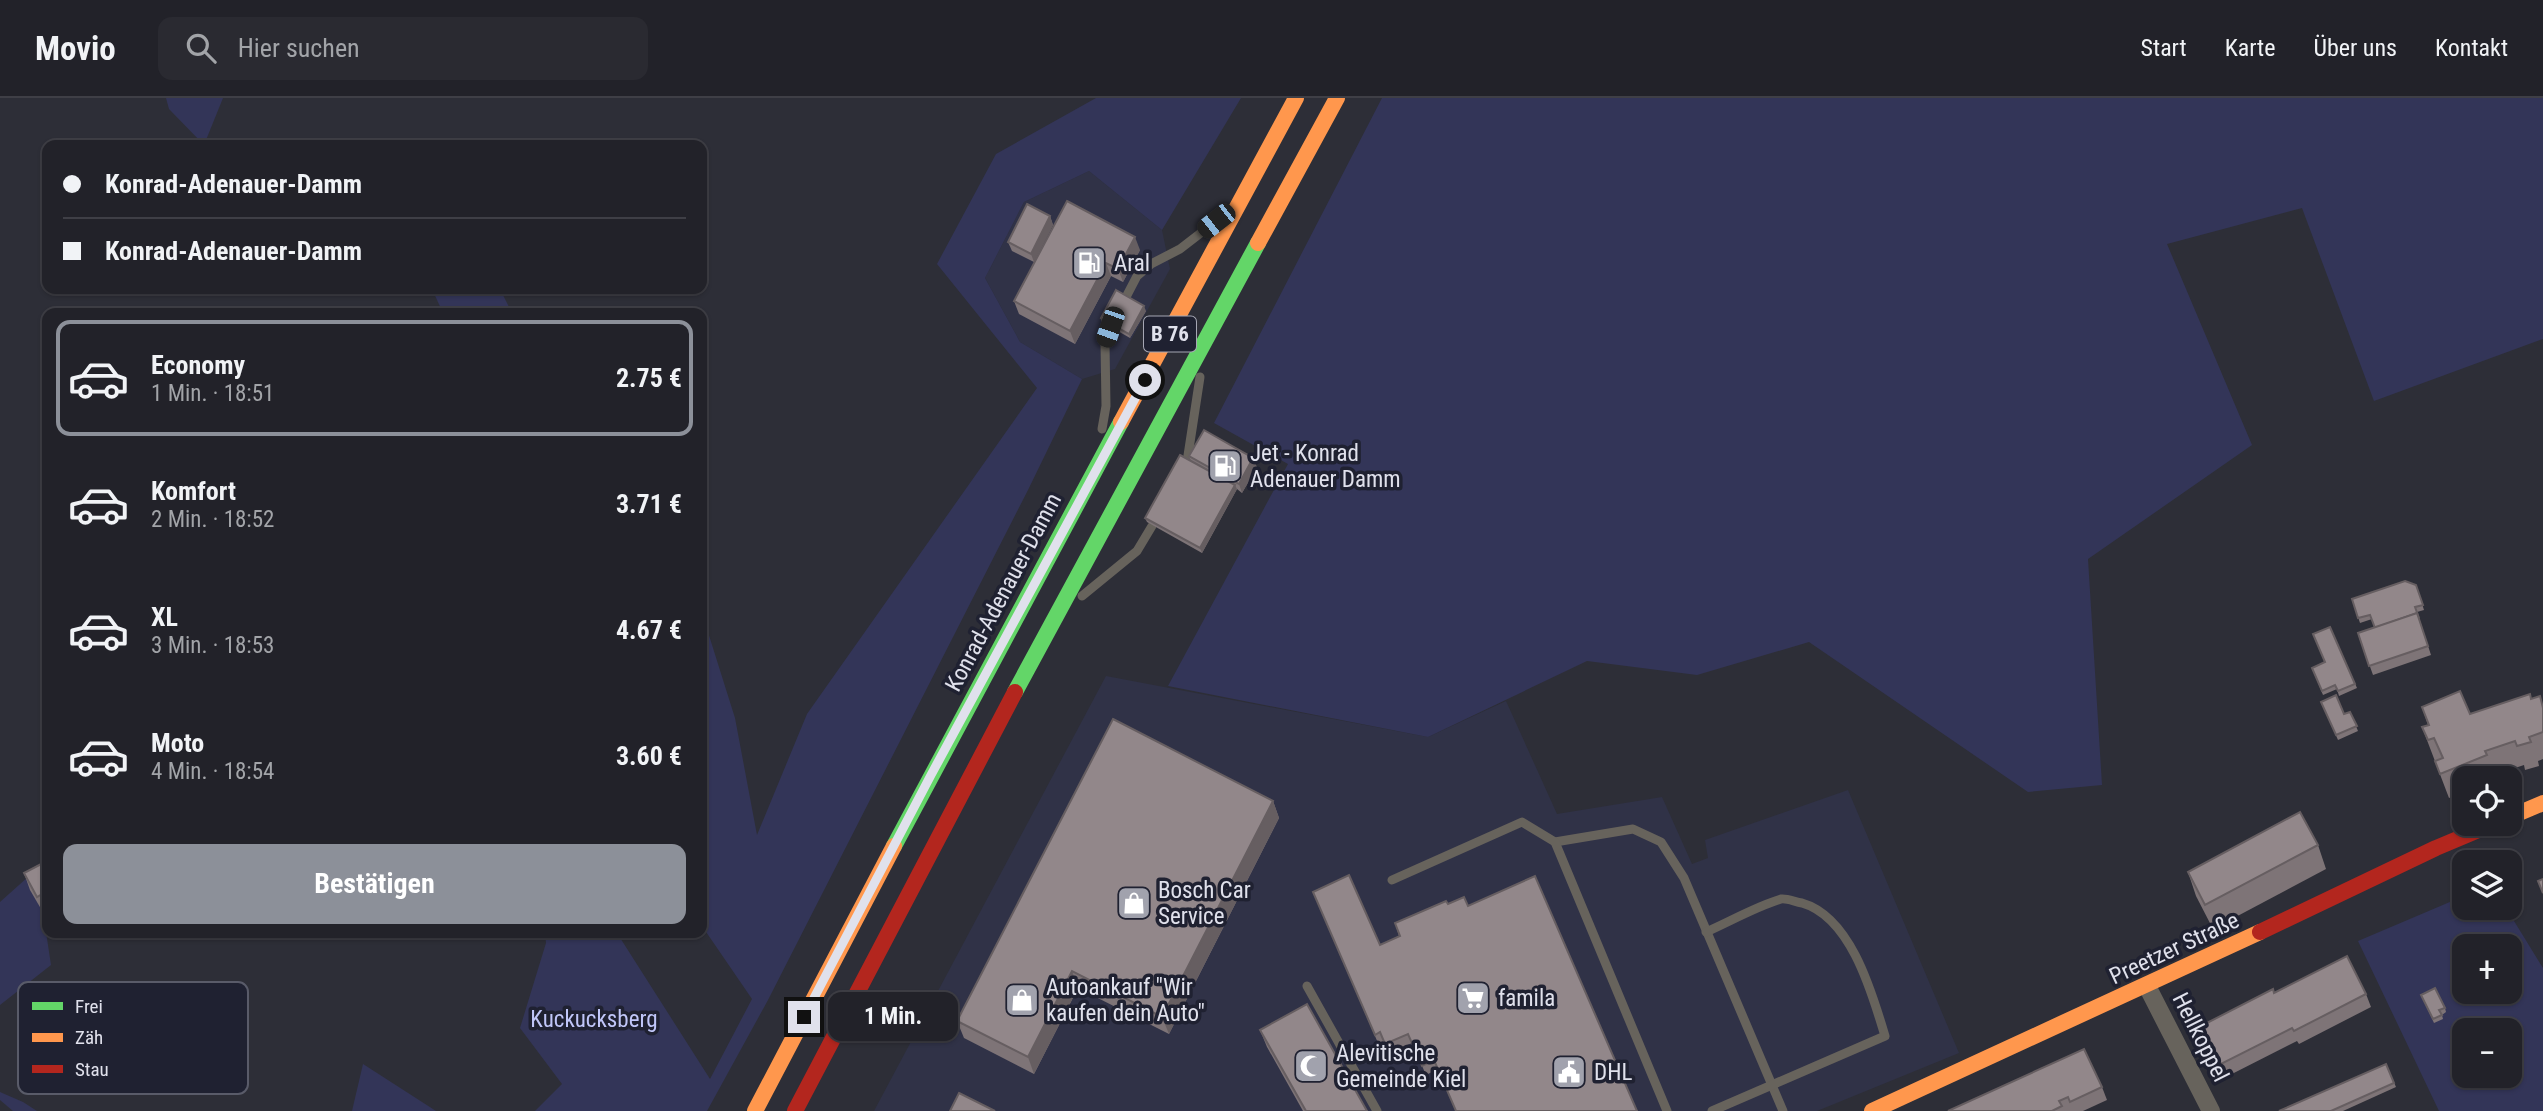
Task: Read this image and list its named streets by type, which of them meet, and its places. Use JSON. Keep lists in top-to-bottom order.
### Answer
{
  "streets": {
    "main road": ["B 76", "Konrad-Adenauer-Damm", "Preetzer Straße"],
    "street": ["Hellkoppel"]
  },
  "crossings": [
    ["Preetzer Straße", "Hellkoppel"]
  ],
  "parks": ["Kuckucksberg"],
  "places": {
    "fuel station": ["Aral", "Jet - Konrad Adenauer Damm"],
    "shop": ["Bosch Car Service", "Autoankauf \"Wir kaufen dein Auto\""],
    "supermarket": ["famila"],
    "mosque": ["Alevitische Gemeinde Kiel"],
    "public building": ["DHL"]
  },
  "legend": ["Frei", "Zäh", "Stau"],
  "page": {
    "header": "Movio",
    "search": "Hier suchen",
    "nav": [
      "Start",
      "Karte",
      "Über uns",
      "Kontakt"
    ],
    "banner": ["Konrad-Adenauer-Damm", "Konrad-Adenauer-Damm"],
    "list": [
      {
        "name": "Economy",
        "note": "1 Min. · 18:51",
        "value": "2.75 €"
      },
      {
        "name": "Komfort",
        "note": "2 Min. · 18:52",
        "value": "3.71 €"
      },
      {
        "name": "XL",
        "note": "3 Min. · 18:53",
        "value": "4.67 €"
      },
      {
        "name": "Moto",
        "note": "4 Min. · 18:54",
        "value": "3.60 €"
      }
    ],
    "map_buttons": ["+", "−"],
    "buttons": "Bestätigen",
    "bubble": "1 Min."
  }
}
